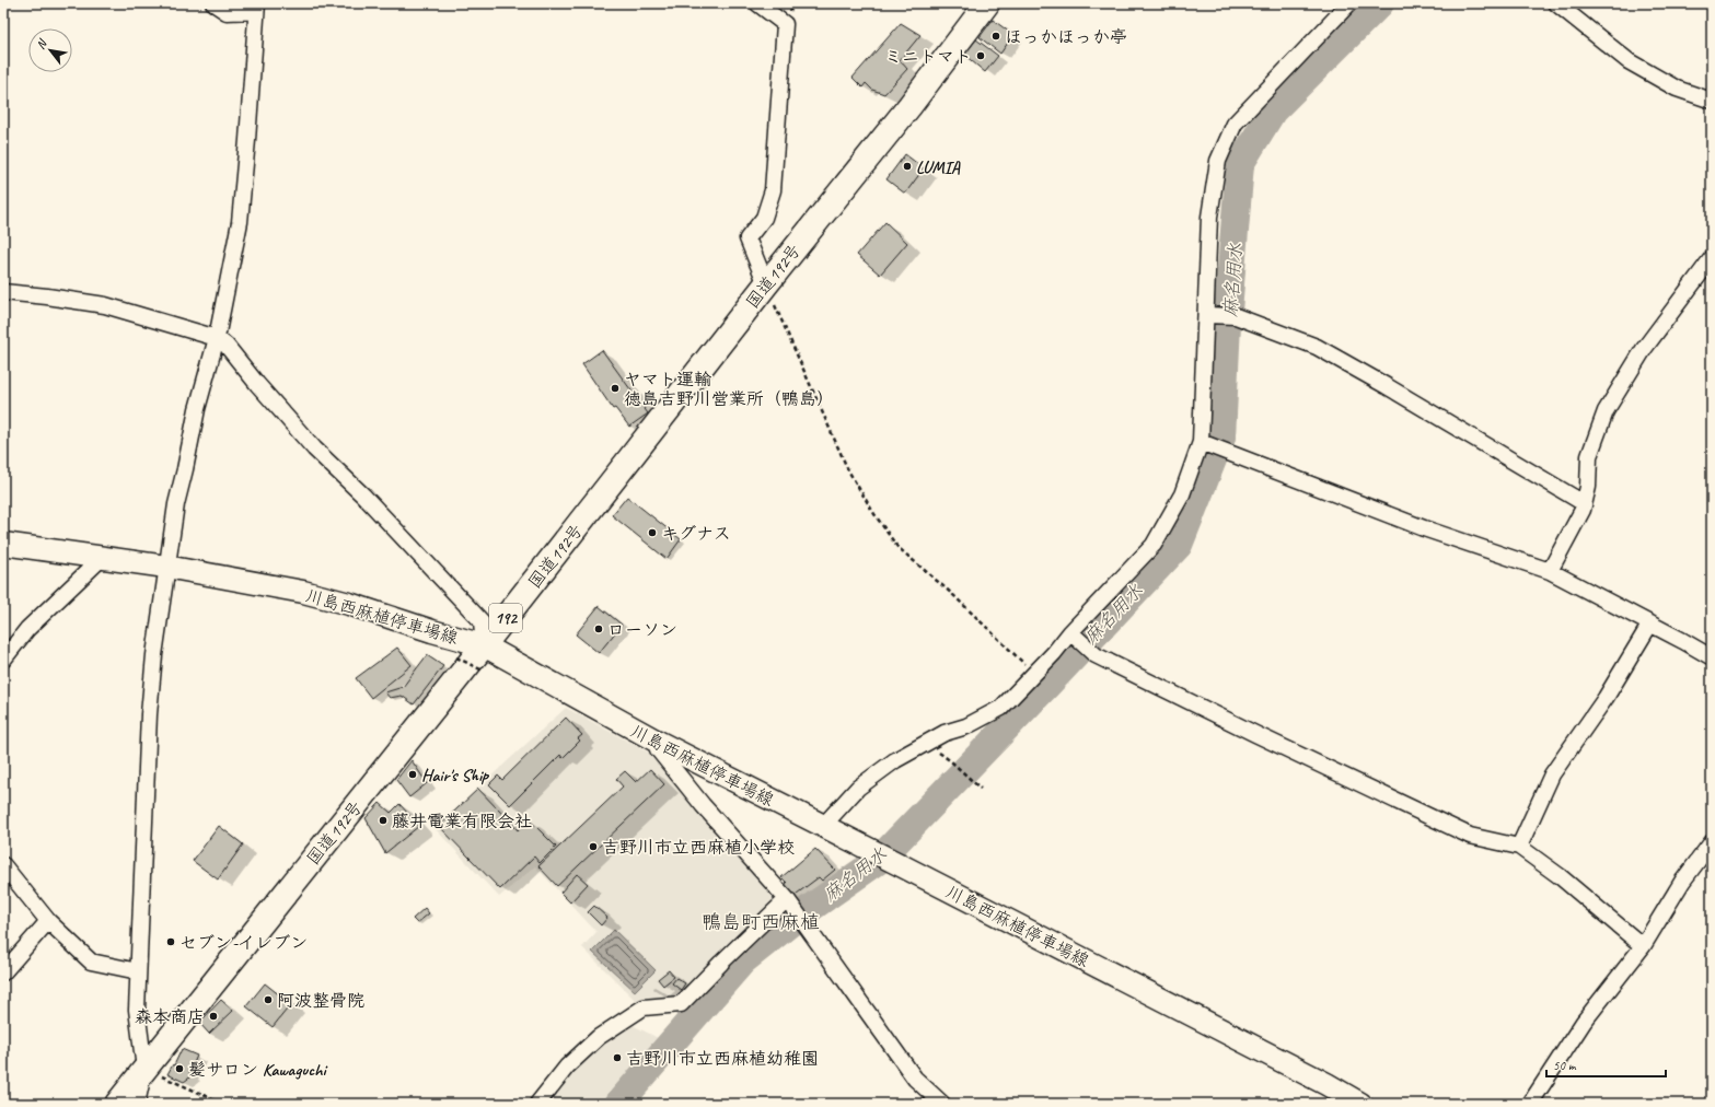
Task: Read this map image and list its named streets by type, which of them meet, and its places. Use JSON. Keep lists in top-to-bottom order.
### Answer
{
  "streets": {
    "highway": ["国道192号", "192"],
    "main road": ["川島西麻植停車場線"]
  },
  "crossings": [
    ["国道192号", "川島西麻植停車場線"]
  ],
  "districts": ["鴨島町西麻植"],
  "water": ["麻名用水"],
  "places": [
    "ほっかほっか亭",
    "ミニトマト",
    "LUMIA",
    "ヤマト運輸 徳島吉野川営業所（鴨島）",
    "キグナス",
    "ローソン",
    "Hair's Ship",
    "藤井電業有限会社",
    "吉野川市立西麻植小学校",
    "セブン-イレブン",
    "阿波整骨院",
    "森本商店",
    "吉野川市立西麻植幼稚園",
    "髪サロン Kawaguchi"
  ],
  "scale_bar": "50 m",
  "north": "top left"
}
